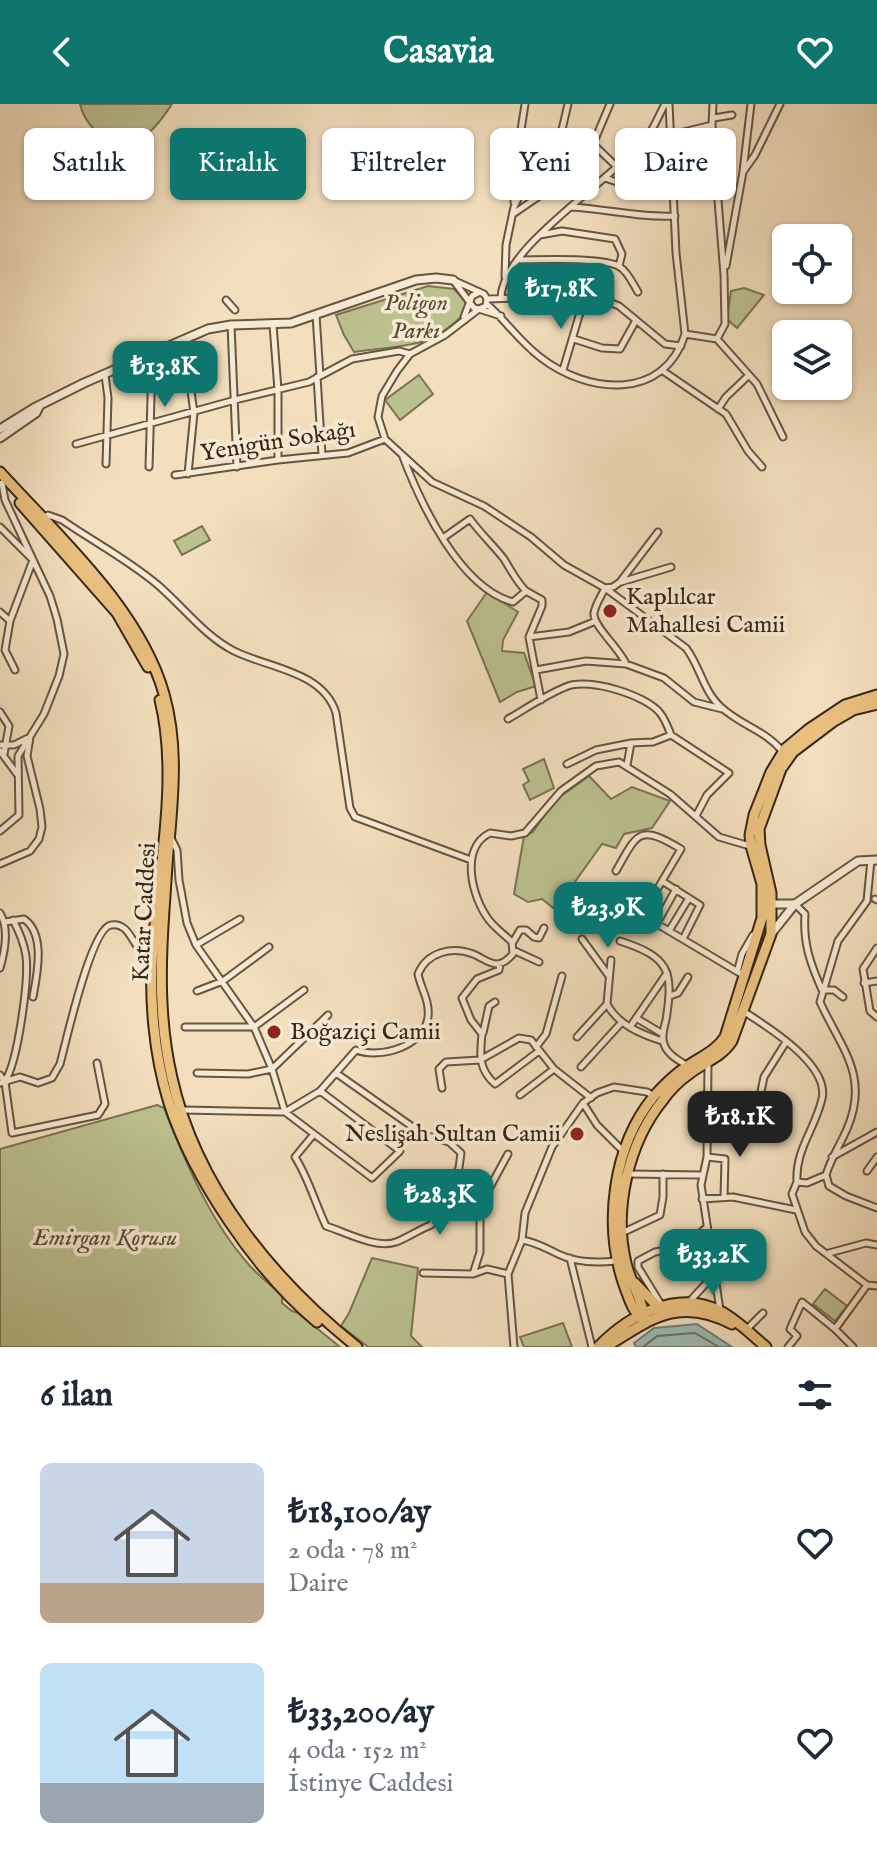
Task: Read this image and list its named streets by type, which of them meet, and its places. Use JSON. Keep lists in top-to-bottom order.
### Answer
{
  "streets": {
    "main road": ["Katar Caddesi"],
    "street": ["Yenigün Sokağı"]
  },
  "parks": ["Poligon Parkı", "Emirgan Korusu"],
  "places": ["Kaplılcar Mahallesi Camii", "Boğaziçi Camii", "Neslişah Sultan Camii"],
  "page": {
    "header": "Casavia",
    "chip": [
      "Satılık",
      "Kiralık",
      "Filtreler",
      "Yeni",
      "Daire"
    ],
    "price": [
      "₺17.8K",
      "₺13.8K",
      "₺23.9K",
      "₺18.1K",
      "₺28.3K",
      "₺33.2K"
    ],
    "heading": "6 ilan",
    "list": [
      {
        "name": "₺18,100/ay",
        "note": "2 oda · 78 m² · Daire"
      },
      {
        "name": "₺33,200/ay",
        "note": "4 oda · 152 m² · İstinye Caddesi"
      }
    ]
  }
}
